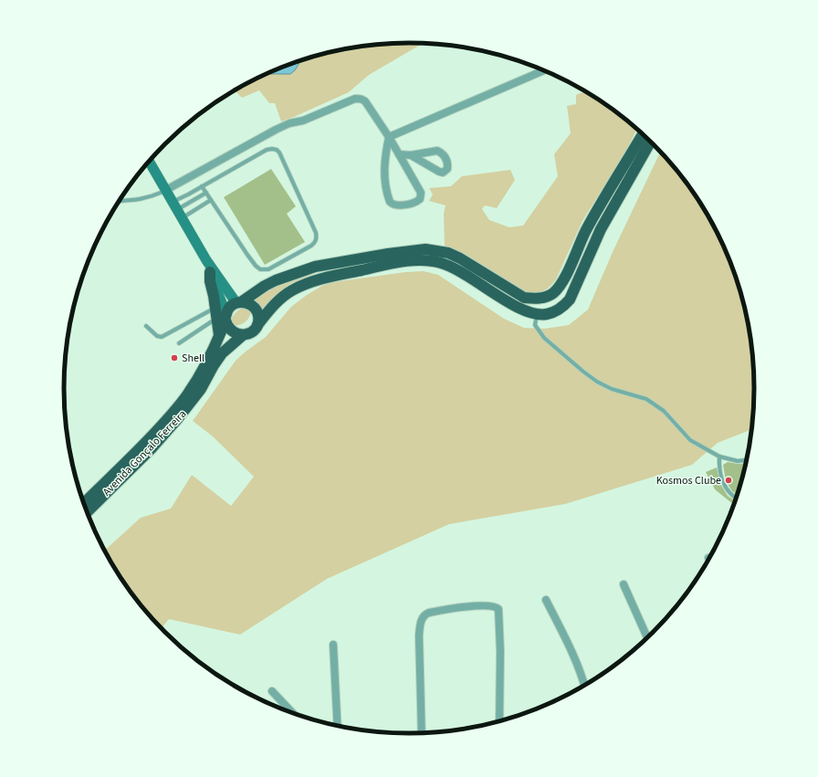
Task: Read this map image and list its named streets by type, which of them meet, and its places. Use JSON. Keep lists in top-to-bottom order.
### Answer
{
  "streets": {
    "highway": ["Avenida Gonçalo Ferreira"]
  },
  "places": ["Shell", "Kosmos Clube"]
}
